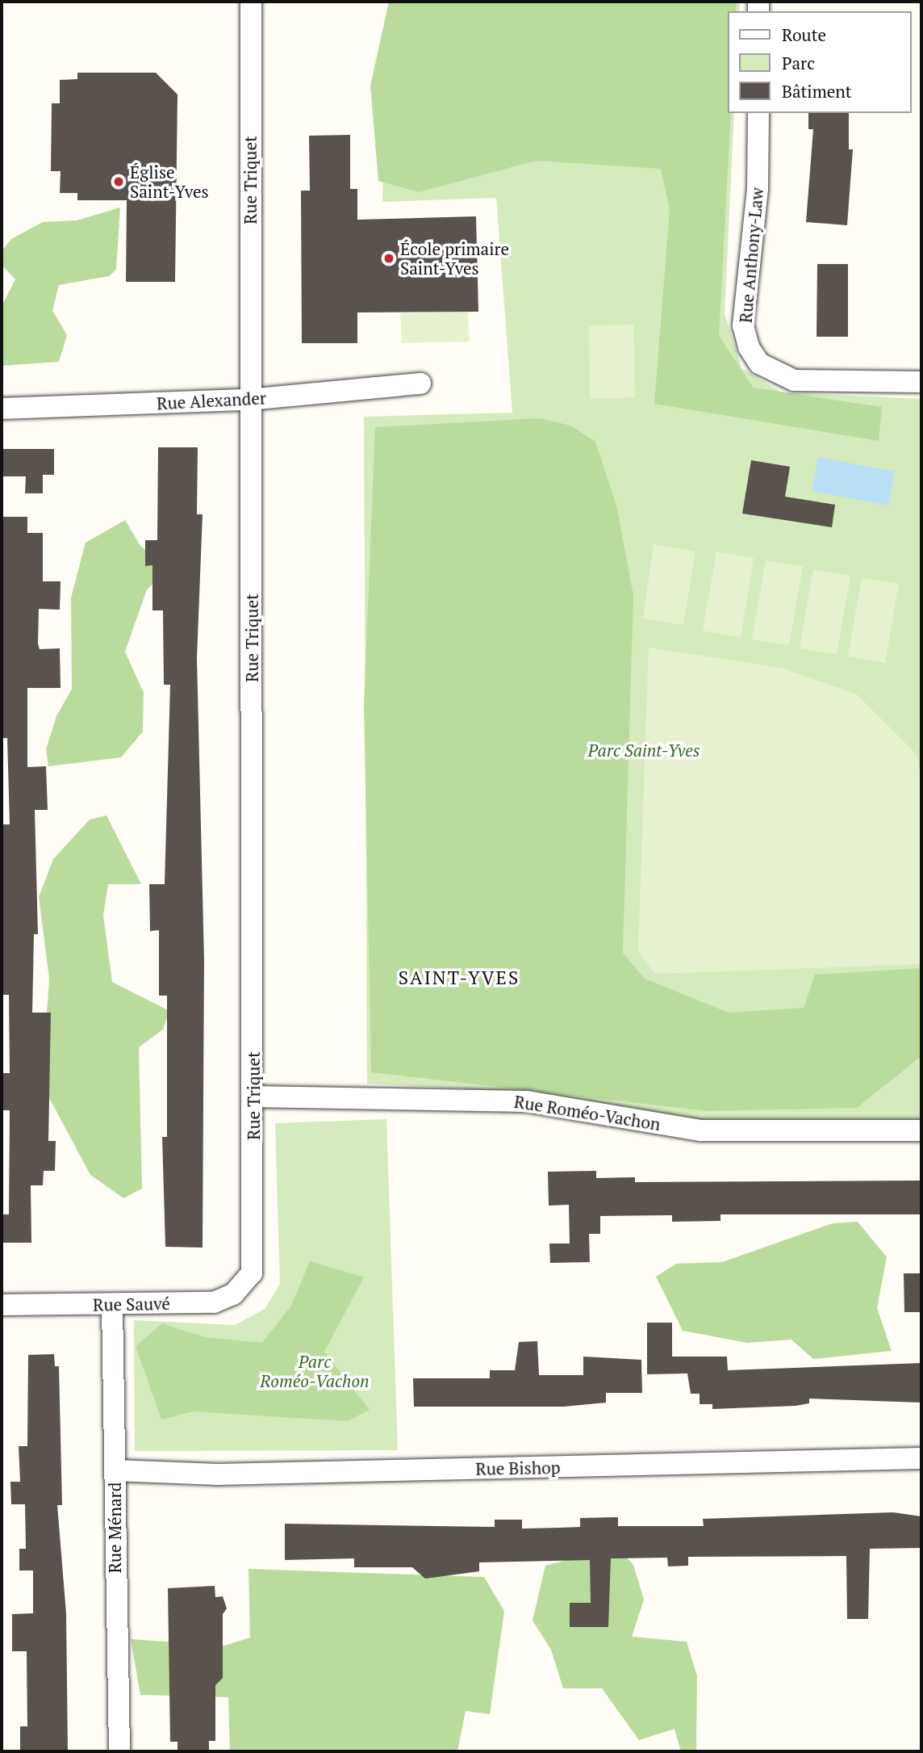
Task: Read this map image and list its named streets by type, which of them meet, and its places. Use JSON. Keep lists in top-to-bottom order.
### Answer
{
  "streets": {
    "street": [
      "Rue Triquet",
      "Rue Anthony-Law",
      "Rue Alexander",
      "Rue Roméo-Vachon",
      "Rue Sauvé",
      "Rue Bishop",
      "Rue Ménard"
    ]
  },
  "crossings": [
    ["Rue Triquet", "Rue Alexander"],
    ["Rue Triquet", "Rue Roméo-Vachon"],
    ["Rue Triquet", "Rue Sauvé"],
    ["Rue Sauvé", "Rue Ménard"],
    ["Rue Bishop", "Rue Ménard"]
  ],
  "districts": ["SAINT-YVES"],
  "parks": ["Parc Saint-Yves", "Parc Roméo-Vachon"],
  "places": ["Église Saint-Yves", "École primaire Saint-Yves"],
  "legend": ["Route", "Parc", "Bâtiment"]
}
